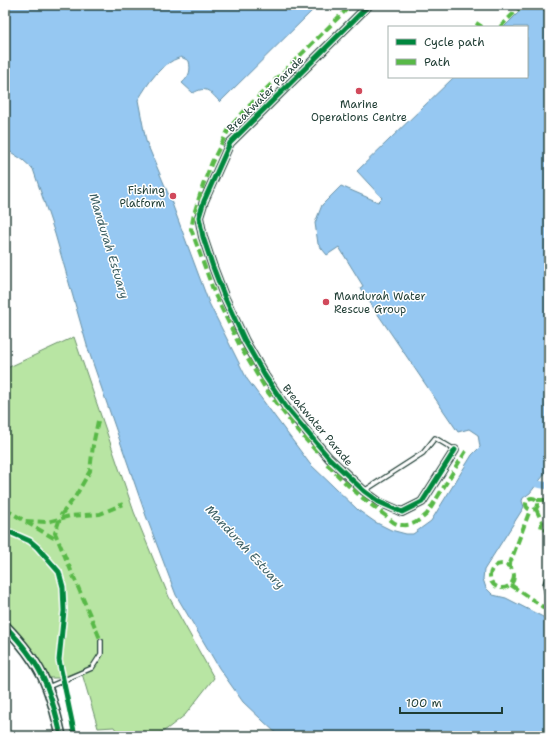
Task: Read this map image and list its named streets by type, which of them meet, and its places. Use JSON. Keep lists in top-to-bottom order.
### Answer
{
  "streets": {
    "street": ["Breakwater Parade"]
  },
  "water": ["Mandurah Estuary"],
  "places": ["Marine Operations Centre", "Fishing Platform", "Mandurah Water Rescue Group"],
  "legend": ["Cycle path", "Path"],
  "scale_bar": "100 m"
}
